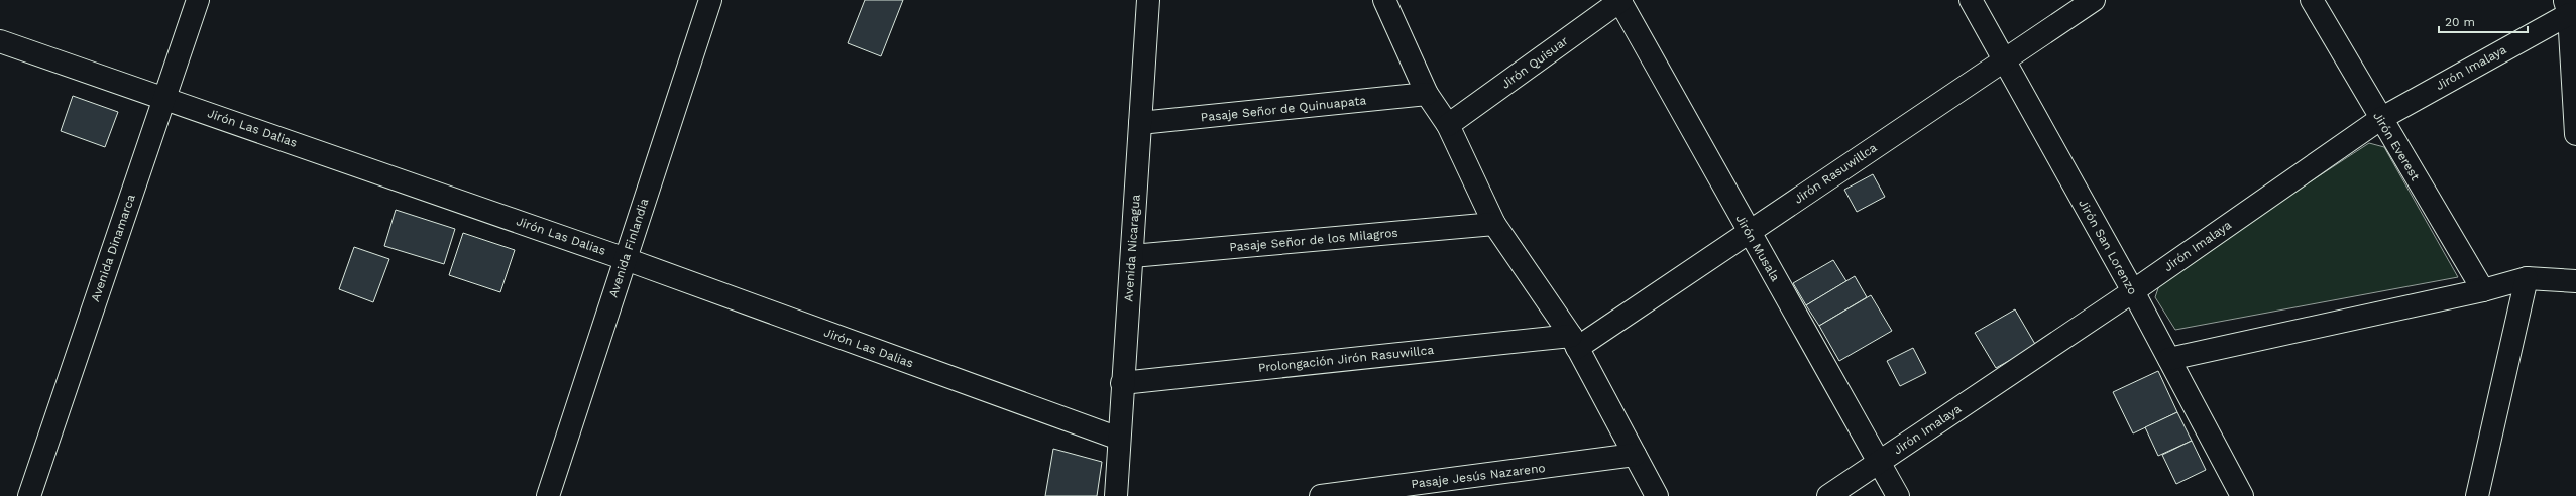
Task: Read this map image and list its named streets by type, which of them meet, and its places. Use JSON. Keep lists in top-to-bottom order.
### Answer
{
  "streets": {
    "street": [
      "Jirón Quisuar",
      "Jirón Imalaya",
      "Pasaje Señor de Quinuapata",
      "Jirón Las Dalias",
      "Jirón Everest",
      "Jirón Rasuwillca",
      "Pasaje Señor de los Milagros",
      "Jirón San Lorenzo",
      "Avenida Dinamarca",
      "Avenida Finlandia",
      "Avenida Nicaragua",
      "Jirón Musala",
      "Prolongación Jirón Rasuwillca",
      "Pasaje Jesús Nazareno"
    ]
  },
  "crossings": [
    ["Jirón Quisuar", "Jirón Musala"],
    ["Jirón Imalaya", "Jirón Everest"],
    ["Jirón Imalaya", "Jirón San Lorenzo"],
    ["Jirón Imalaya", "Jirón Musala"],
    ["Pasaje Señor de Quinuapata", "Avenida Nicaragua"],
    ["Jirón Las Dalias", "Avenida Dinamarca"],
    ["Jirón Las Dalias", "Avenida Finlandia"],
    ["Jirón Las Dalias", "Avenida Nicaragua"],
    ["Jirón Rasuwillca", "Jirón San Lorenzo"],
    ["Jirón Rasuwillca", "Jirón Musala"],
    ["Jirón Rasuwillca", "Prolongación Jirón Rasuwillca"],
    ["Pasaje Señor de los Milagros", "Avenida Nicaragua"],
    ["Avenida Nicaragua", "Prolongación Jirón Rasuwillca"]
  ],
  "scale_bar": "20 m"
}
